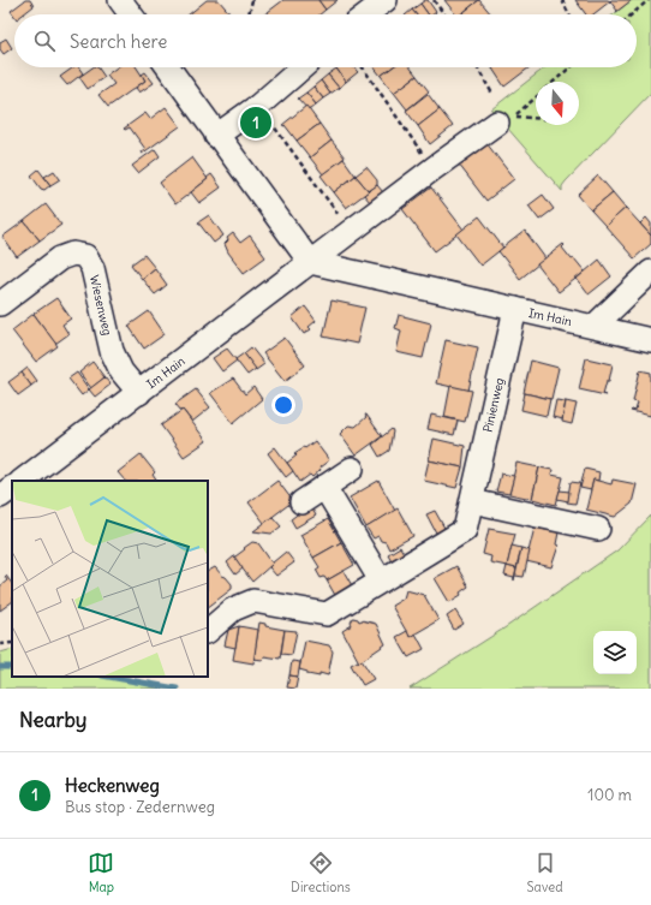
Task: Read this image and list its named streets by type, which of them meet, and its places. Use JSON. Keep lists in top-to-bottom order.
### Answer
{
  "streets": {
    "street": ["Wiesenweg", "Im Hain", "Pinienweg"]
  },
  "crossings": [
    ["Wiesenweg", "Im Hain"],
    ["Im Hain", "Pinienweg"]
  ],
  "north": "bottom",
  "page": {
    "search": "Search here",
    "pins": "1",
    "heading": "Nearby",
    "list": [
      {
        "mark": "1",
        "name": "Heckenweg",
        "note": "Bus stop · Zedernweg",
        "value": "100 m"
      }
    ],
    "nav": ["Map", "Directions", "Saved"]
  }
}
